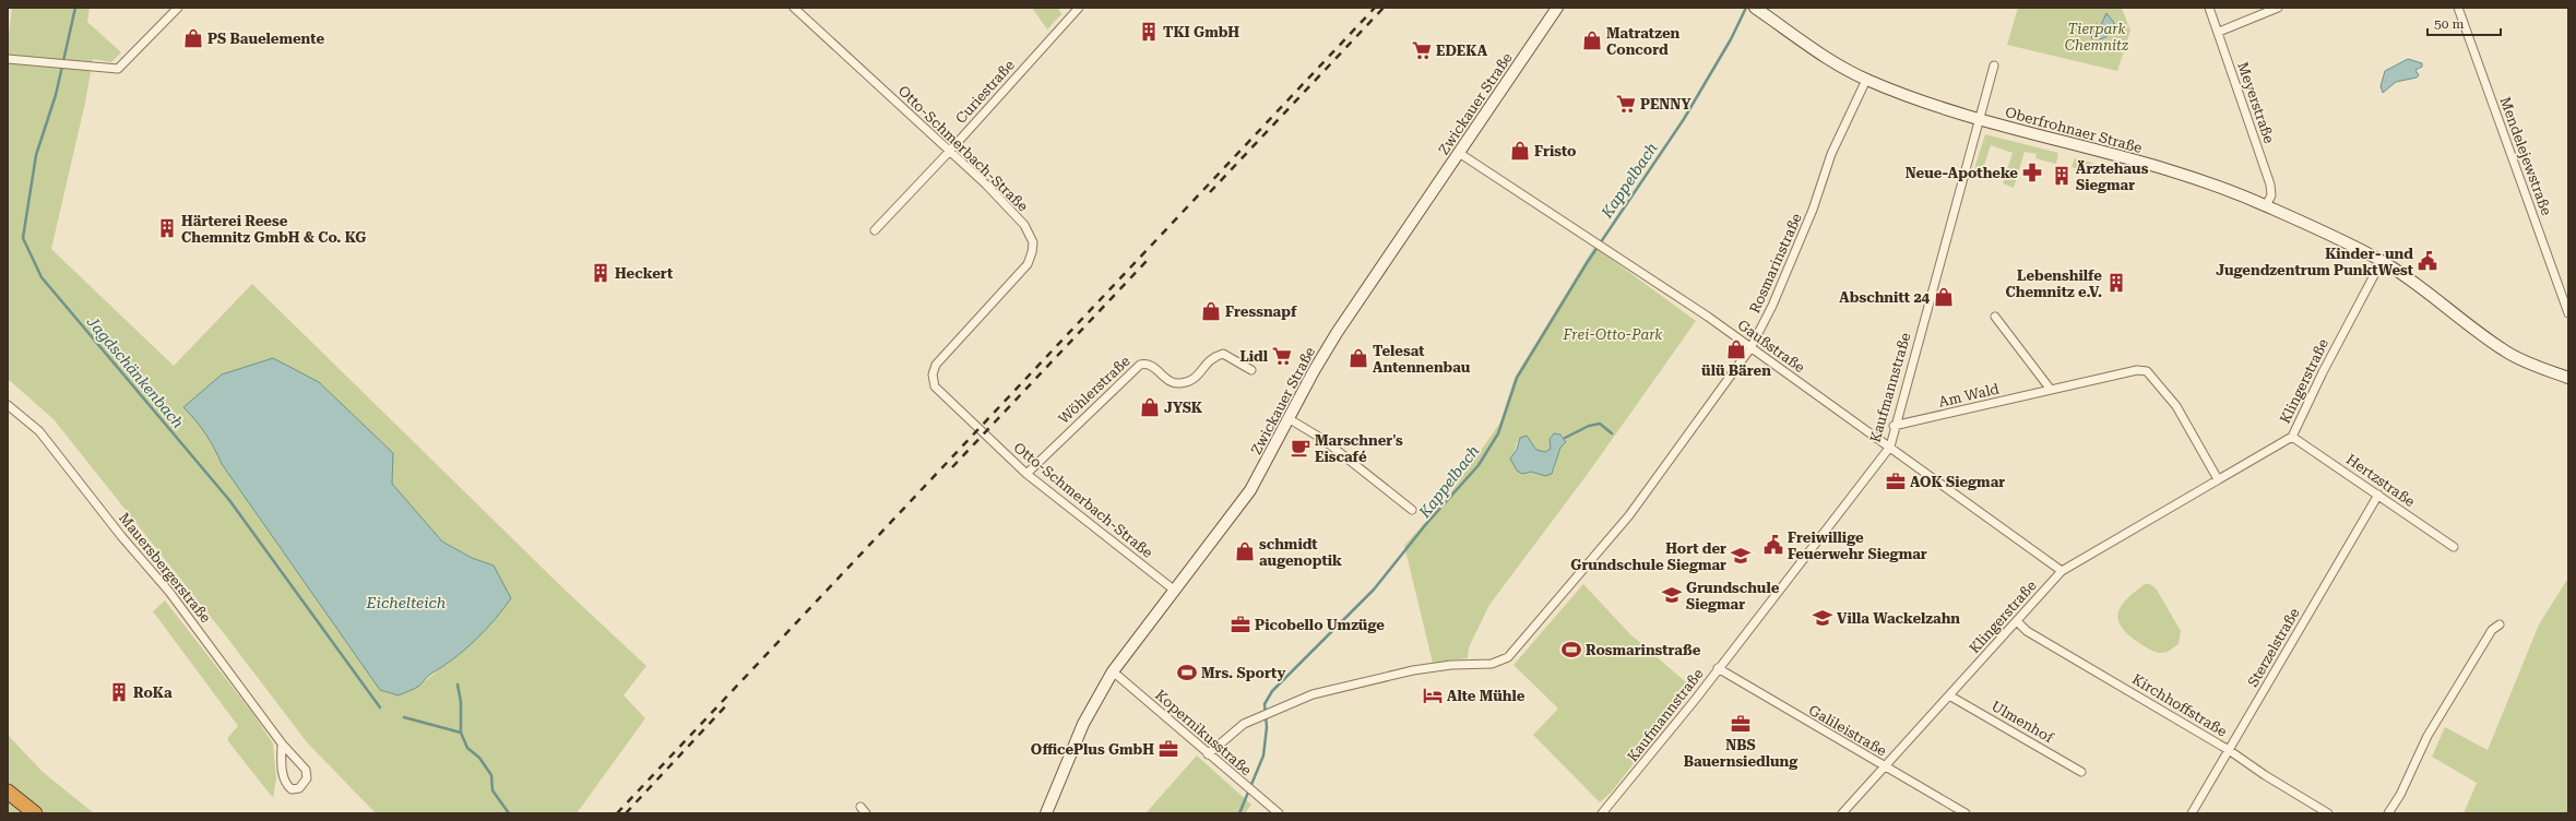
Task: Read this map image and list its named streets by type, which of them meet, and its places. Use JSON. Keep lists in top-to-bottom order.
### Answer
{
  "streets": {
    "main road": ["Zwickauer Straße", "Oberfrohnaer Straße"],
    "street": [
      "Curiestraße",
      "Meyerstraße",
      "Otto-Schmerbach-Straße",
      "Mendelejewstraße",
      "Rosmarinstraße",
      "Gaußstraße",
      "Klingerstraße",
      "Kaufmannstraße",
      "Wöhlerstraße",
      "Am Wald",
      "Hertzstraße",
      "Mauersbergerstraße",
      "Sterzelstraße",
      "Kirchhoffstraße",
      "Ulmenhof",
      "Galileistraße",
      "Kopernikusstraße"
    ]
  },
  "crossings": [
    ["Curiestraße", "Otto-Schmerbach-Straße"],
    ["Meyerstraße", "Oberfrohnaer Straße"],
    ["Zwickauer Straße", "Otto-Schmerbach-Straße"],
    ["Zwickauer Straße", "Gaußstraße"],
    ["Zwickauer Straße", "Kopernikusstraße"],
    ["Oberfrohnaer Straße", "Rosmarinstraße"],
    ["Oberfrohnaer Straße", "Klingerstraße"],
    ["Oberfrohnaer Straße", "Kaufmannstraße"],
    ["Otto-Schmerbach-Straße", "Wöhlerstraße"],
    ["Rosmarinstraße", "Gaußstraße"],
    ["Rosmarinstraße", "Kopernikusstraße"],
    ["Gaußstraße", "Klingerstraße"],
    ["Gaußstraße", "Kaufmannstraße"],
    ["Klingerstraße", "Am Wald"],
    ["Klingerstraße", "Hertzstraße"],
    ["Klingerstraße", "Kirchhoffstraße"],
    ["Klingerstraße", "Ulmenhof"],
    ["Klingerstraße", "Galileistraße"],
    ["Kaufmannstraße", "Am Wald"],
    ["Kaufmannstraße", "Galileistraße"],
    ["Hertzstraße", "Sterzelstraße"],
    ["Sterzelstraße", "Kirchhoffstraße"]
  ],
  "water": ["Kappelbach", "Jagdschänkenbach", "Eichelteich"],
  "parks": ["Tierpark Chemnitz", "Frei-Otto-Park"],
  "places": {
    "building": [
      "TKI GmbH",
      "Ärztehaus Siegmar",
      "Härterei Reese Chemnitz GmbH & Co. KG",
      "Heckert",
      "Lebenshilfe Chemnitz e.V.",
      "RoKa"
    ],
    "shop": [
      "PS Bauelemente",
      "Matratzen Concord",
      "Fristo",
      "Abschnitt 24",
      "Fressnapf",
      "ülü Bären",
      "Telesat Antennenbau",
      "JYSK",
      "schmidt augenoptik"
    ],
    "supermarket": ["EDEKA", "PENNY", "Lidl"],
    "pharmacy": ["Neue-Apotheke"],
    "public building": ["Kinder- und Jugendzentrum PunktWest", "Freiwillige Feuerwehr Siegmar"],
    "cafe": ["Marschner's Eiscafé"],
    "office": [
      "AOK Siegmar",
      "Picobello Umzüge",
      "NBS Bauernsiedlung",
      "OfficePlus GmbH"
    ],
    "school or university": ["Hort der Grundschule Siegmar", "Grundschule Siegmar", "Villa Wackelzahn"],
    "sports": ["Rosmarinstraße", "Mrs. Sporty"],
    "hotel": ["Alte Mühle"]
  },
  "scale_bar": "50 m"
}
